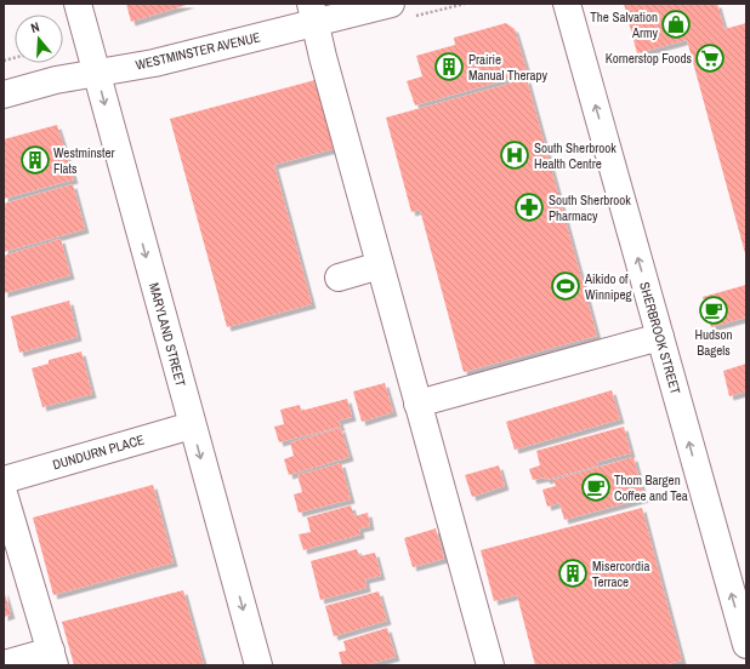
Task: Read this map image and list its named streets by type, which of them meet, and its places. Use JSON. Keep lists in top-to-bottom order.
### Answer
{
  "streets": {
    "main road": [
      "WESTMINSTER AVENUE",
      "MARYLAND STREET",
      "SHERBROOK STREET",
      "DUNDURN PLACE"
    ]
  },
  "crossings": [
    ["WESTMINSTER AVENUE", "MARYLAND STREET"],
    ["MARYLAND STREET", "DUNDURN PLACE"]
  ],
  "one_way": ["SHERBROOK STREET"],
  "places": {
    "shop": ["The Salvation Army"],
    "supermarket": ["Kornerstop Foods"],
    "building": ["Prairie Manual Therapy", "Westminster Flats", "Misercordia Terrace"],
    "hospital": ["South Sherbrook Health Centre"],
    "pharmacy": ["South Sherbrook Pharmacy"],
    "sports": ["Aikido of Winnipeg"],
    "cafe": ["Hudson Bagels", "Thom Bargen Coffee and Tea"]
  },
  "north": "top"
}
